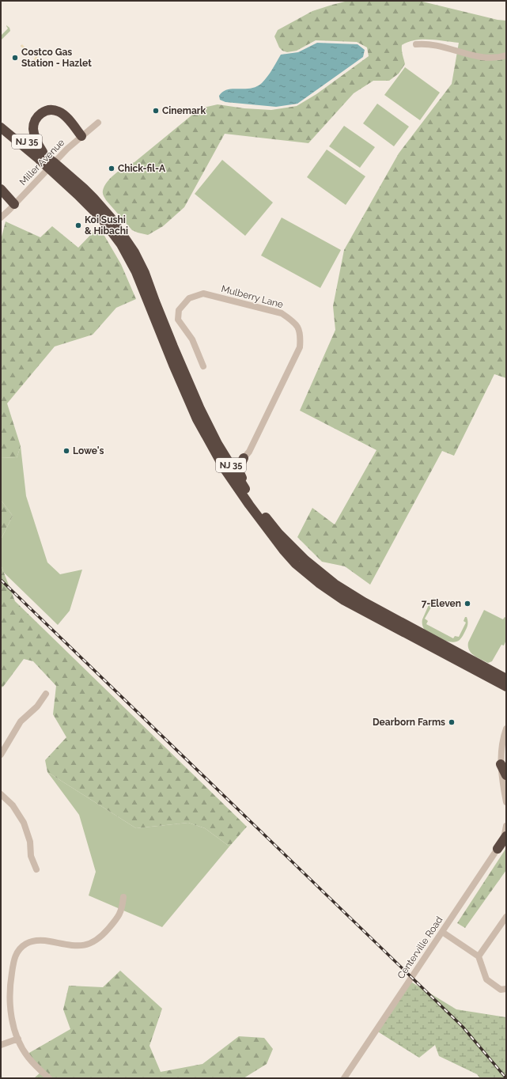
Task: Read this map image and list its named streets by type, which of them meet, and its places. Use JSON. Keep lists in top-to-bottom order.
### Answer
{
  "streets": {
    "highway": ["NJ 35"],
    "street": ["Miller Avenue", "Mulberry Lane", "Centerville Road"]
  },
  "crossings": [
    ["NJ 35", "Miller Avenue"]
  ],
  "places": [
    "Costco Gas Station - Hazlet",
    "Cinemark",
    "Chick-fil-A",
    "Koi Sushi & Hibachi",
    "Lowe's",
    "7-Eleven",
    "Dearborn Farms"
  ]
}
